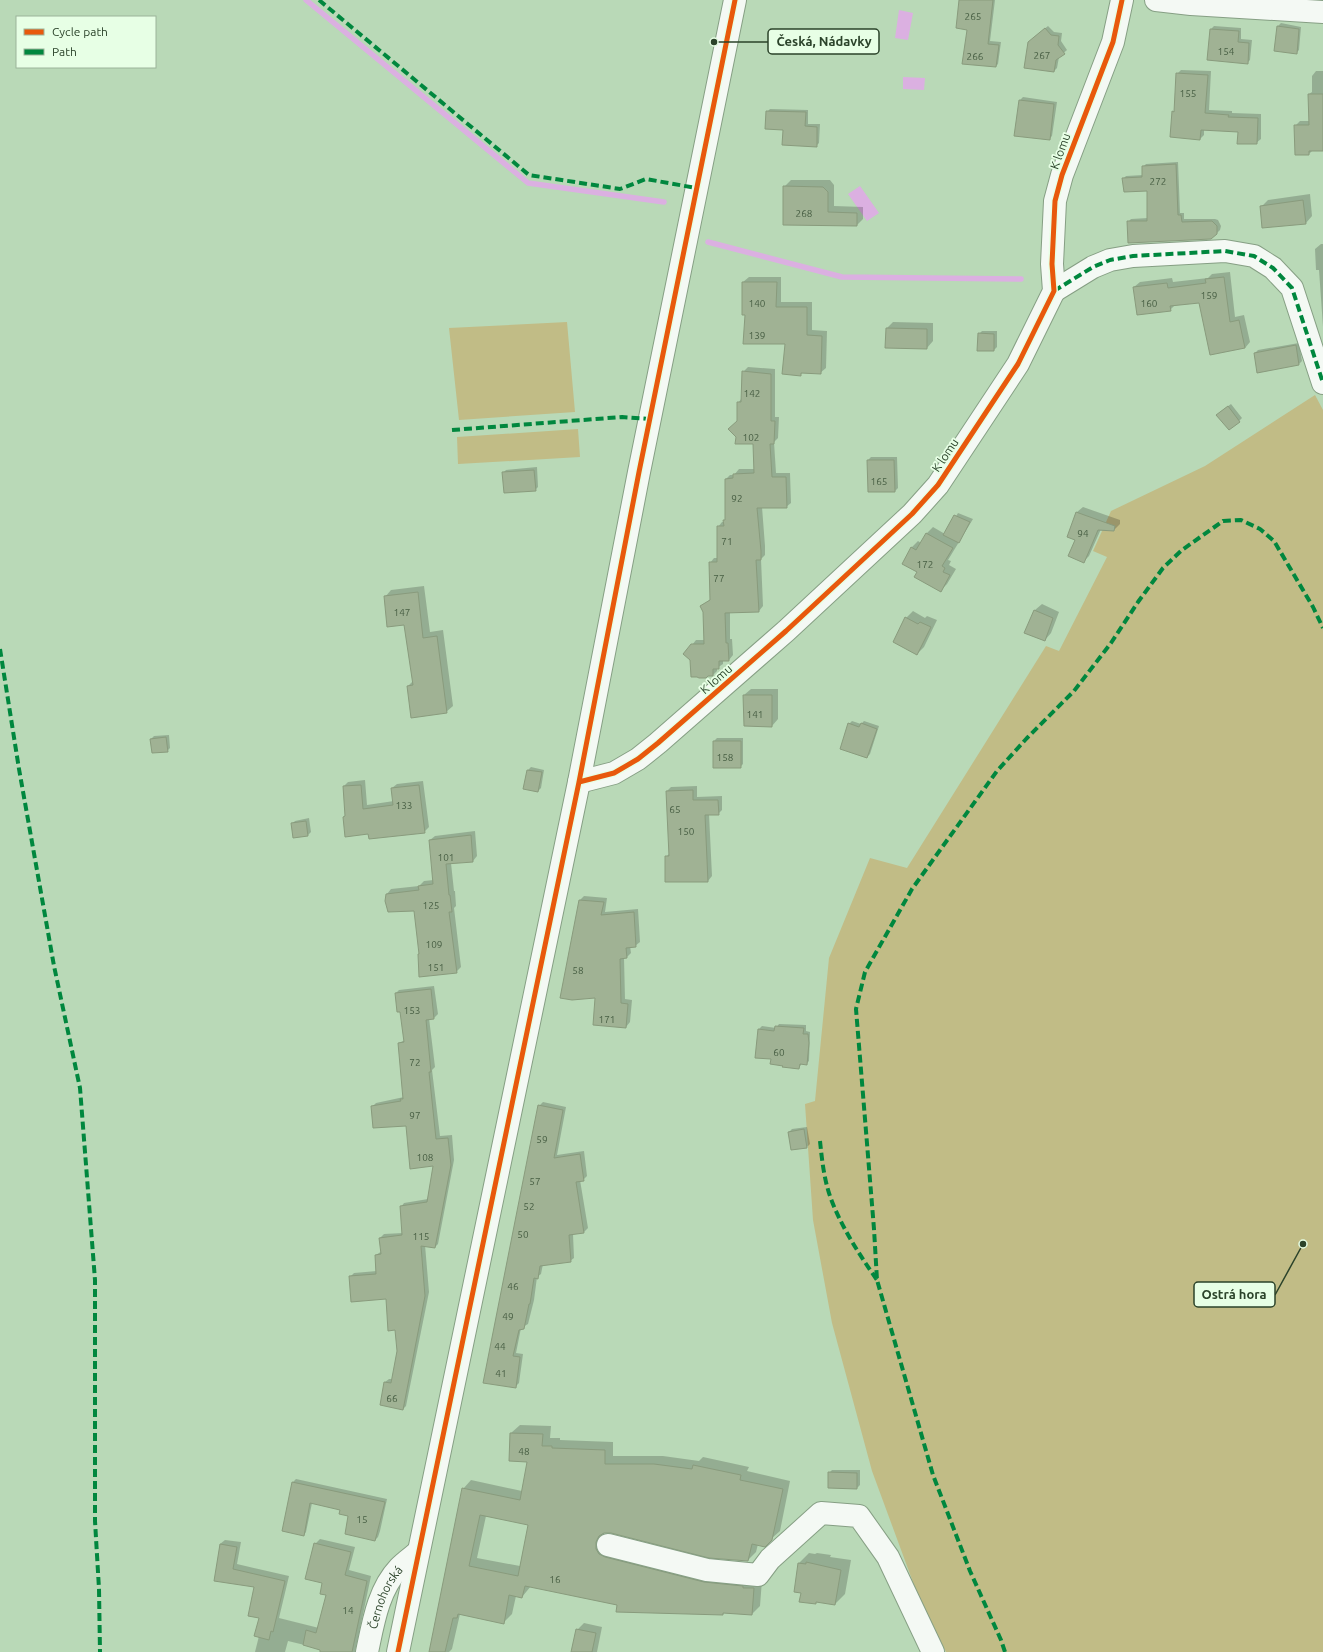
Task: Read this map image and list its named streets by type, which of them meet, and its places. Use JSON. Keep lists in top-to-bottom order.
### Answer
{
  "streets": {
    "street": ["K lomu", "Černohorská"]
  },
  "places": ["Česká, Nádavky", "Ostrá hora"],
  "house_numbers": [
    "265",
    "154",
    "267",
    "266",
    "155",
    "272",
    "268",
    "159",
    "140",
    "160",
    "139",
    "142",
    "102",
    "165",
    "92",
    "94",
    "71",
    "172",
    "77",
    "147",
    "141",
    "158",
    "133",
    "65",
    "150",
    "101",
    "125",
    "109",
    "151",
    "58",
    "153",
    "171",
    "60",
    "72",
    "97",
    "59",
    "108",
    "57",
    "52",
    "50",
    "115",
    "46",
    "49",
    "44",
    "41",
    "66",
    "48",
    "15",
    "16",
    "14"
  ],
  "legend": ["Cycle path", "Path"]
}
